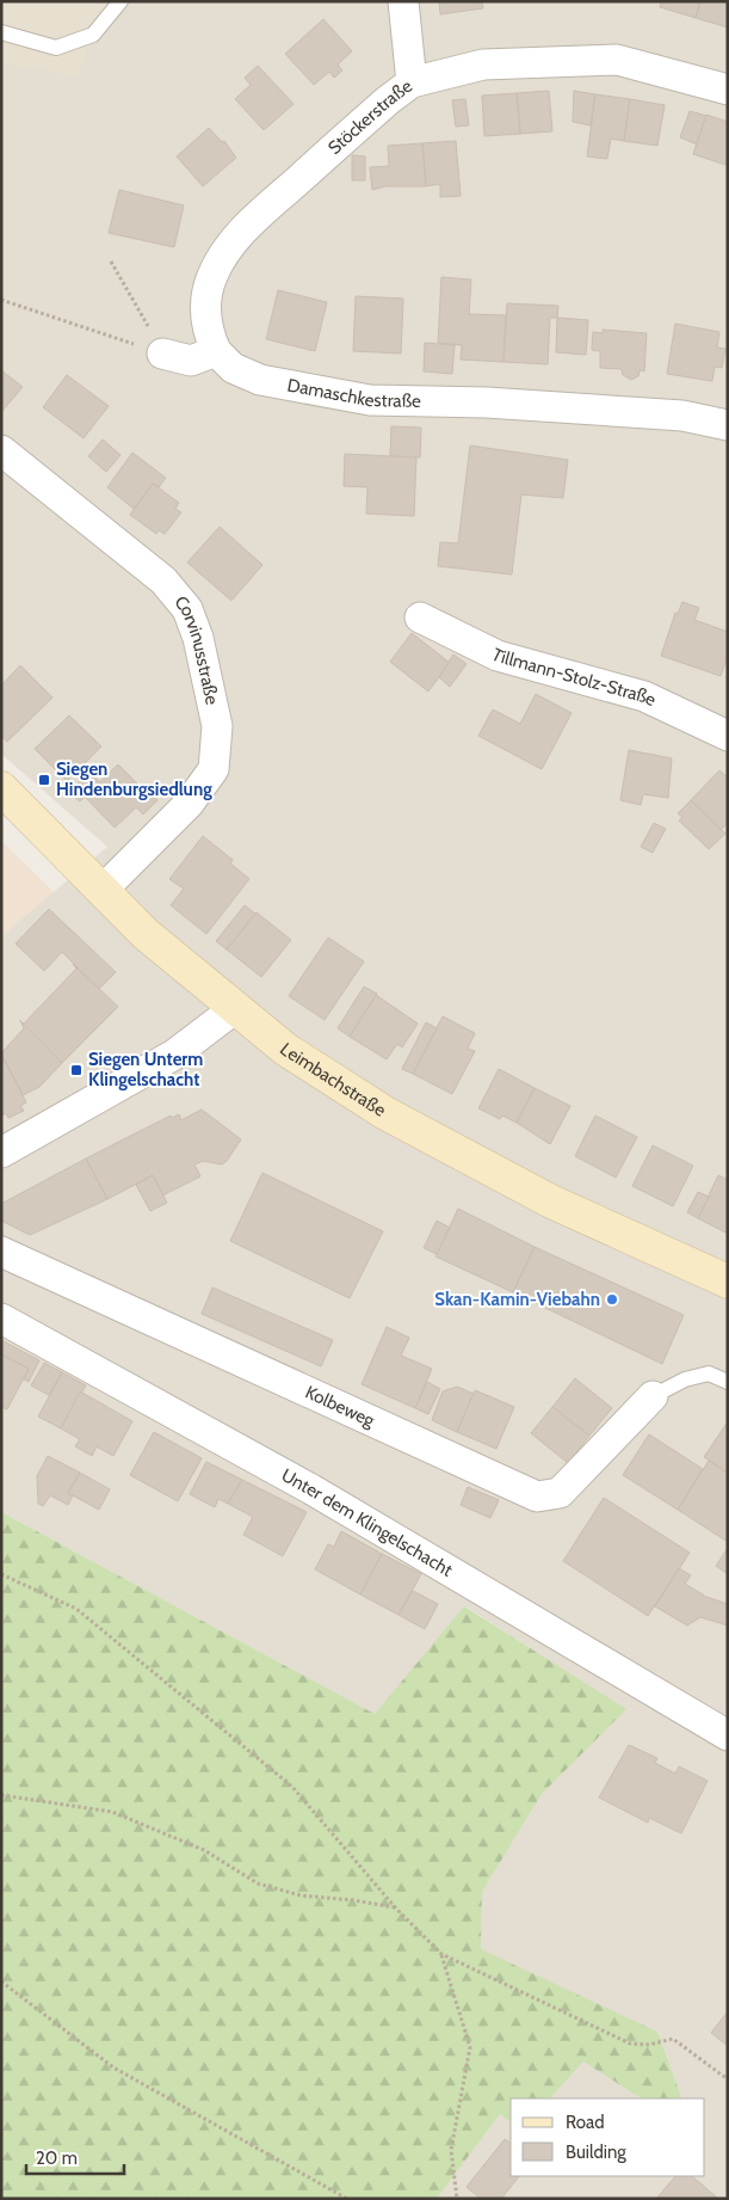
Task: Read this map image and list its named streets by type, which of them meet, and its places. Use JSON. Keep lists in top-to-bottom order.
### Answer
{
  "streets": {
    "main road": ["Leimbachstraße"],
    "street": [
      "Stöckerstraße",
      "Damaschkestraße",
      "Corvinusstraße",
      "Tillmann-Stolz-Straße",
      "Kolbeweg",
      "Unter dem Klingelschacht"
    ]
  },
  "crossings": [
    ["Stöckerstraße", "Damaschkestraße"],
    ["Corvinusstraße", "Leimbachstraße"]
  ],
  "places": {
    "transit": ["Siegen Hindenburgsiedlung", "Siegen Unterm Klingelschacht"],
    "other": ["Skan-Kamin-Viebahn"]
  },
  "legend": ["Road", "Building"],
  "scale_bar": "20 m"
}
